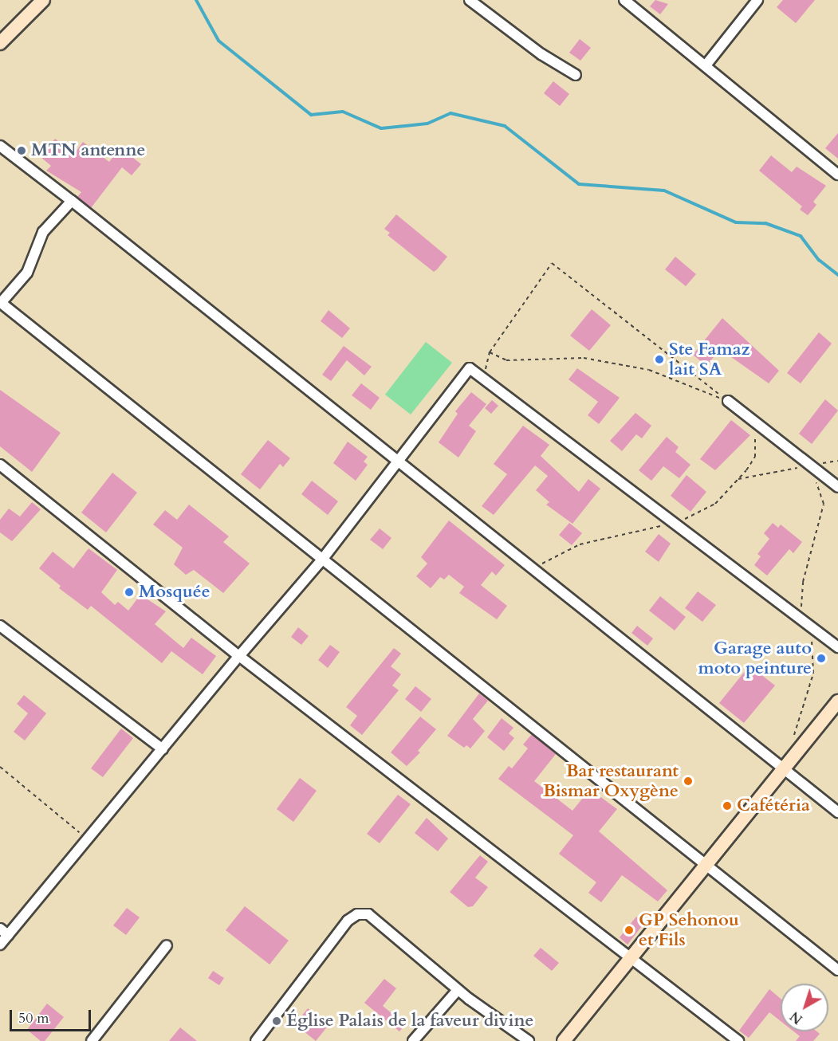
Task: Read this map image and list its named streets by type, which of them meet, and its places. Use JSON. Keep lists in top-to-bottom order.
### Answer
{
  "places": [
    "MTN antenne",
    "Ste Famaz lait SA",
    "Mosquée",
    "Garage auto moto peinture",
    "Bar restaurant Bismar Oxygène",
    "Cafétéria",
    "GP Sehonou et Fils",
    "Église Palais de la faveur divine"
  ],
  "scale_bar": "50 m",
  "north": "bottom left"
}
